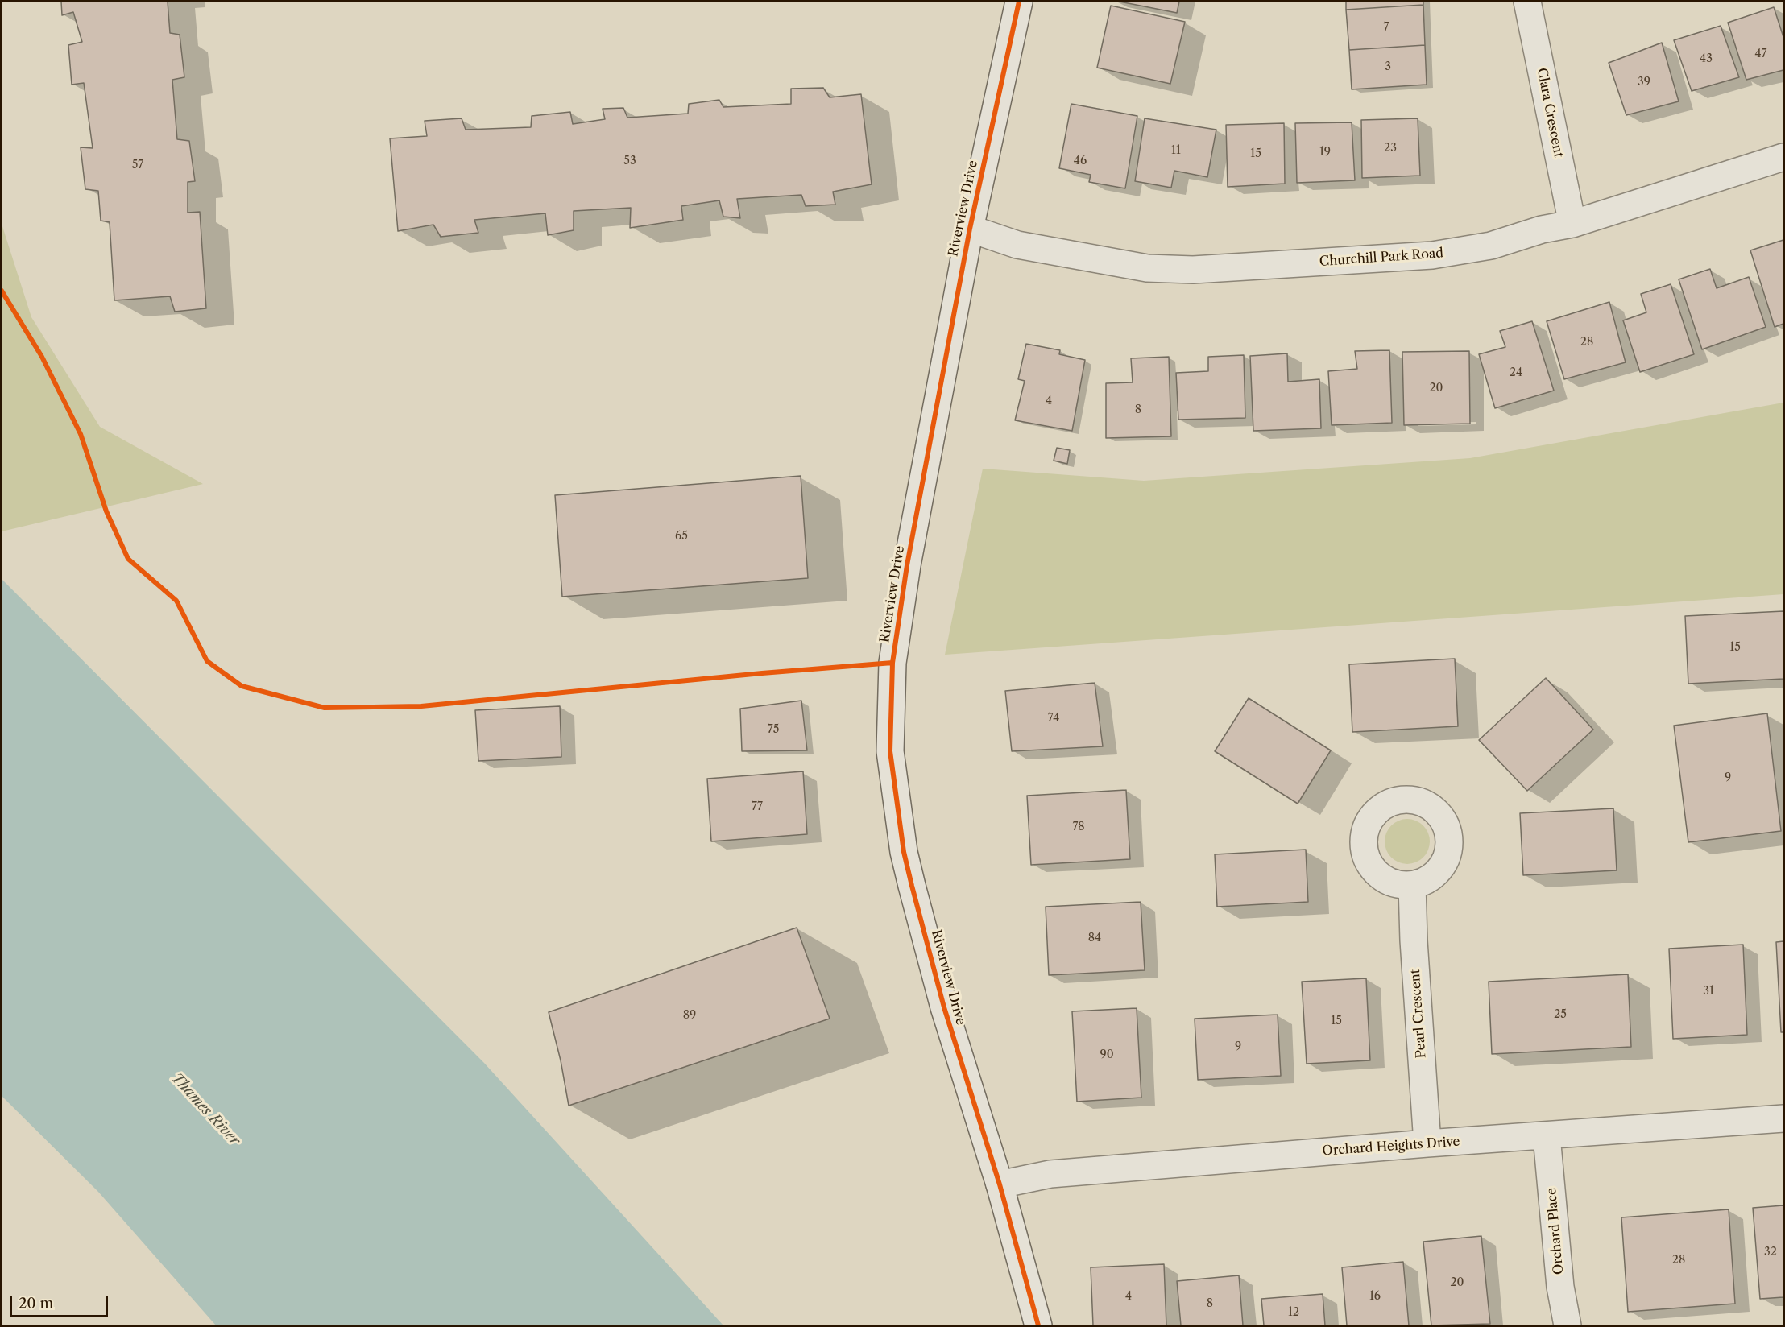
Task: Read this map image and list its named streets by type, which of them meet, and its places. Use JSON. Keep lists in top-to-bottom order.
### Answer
{
  "streets": {
    "street": [
      "Clara Crescent",
      "Riverview Drive",
      "Churchill Park Road",
      "Pearl Crescent",
      "Orchard Heights Drive",
      "Orchard Place"
    ]
  },
  "crossings": [
    ["Clara Crescent", "Churchill Park Road"],
    ["Riverview Drive", "Churchill Park Road"],
    ["Riverview Drive", "Orchard Heights Drive"],
    ["Pearl Crescent", "Orchard Heights Drive"],
    ["Orchard Heights Drive", "Orchard Place"]
  ],
  "water": ["Thames River"],
  "house_numbers": [
    "7",
    "47",
    "43",
    "3",
    "39",
    "23",
    "11",
    "19",
    "15",
    "53",
    "46",
    "57",
    "28",
    "24",
    "20",
    "4",
    "8",
    "65",
    "15",
    "74",
    "75",
    "9",
    "77",
    "78",
    "84",
    "31",
    "25",
    "89",
    "15",
    "9",
    "90",
    "32",
    "28",
    "20",
    "4",
    "16",
    "8",
    "12"
  ],
  "scale_bar": "20 m"
}
